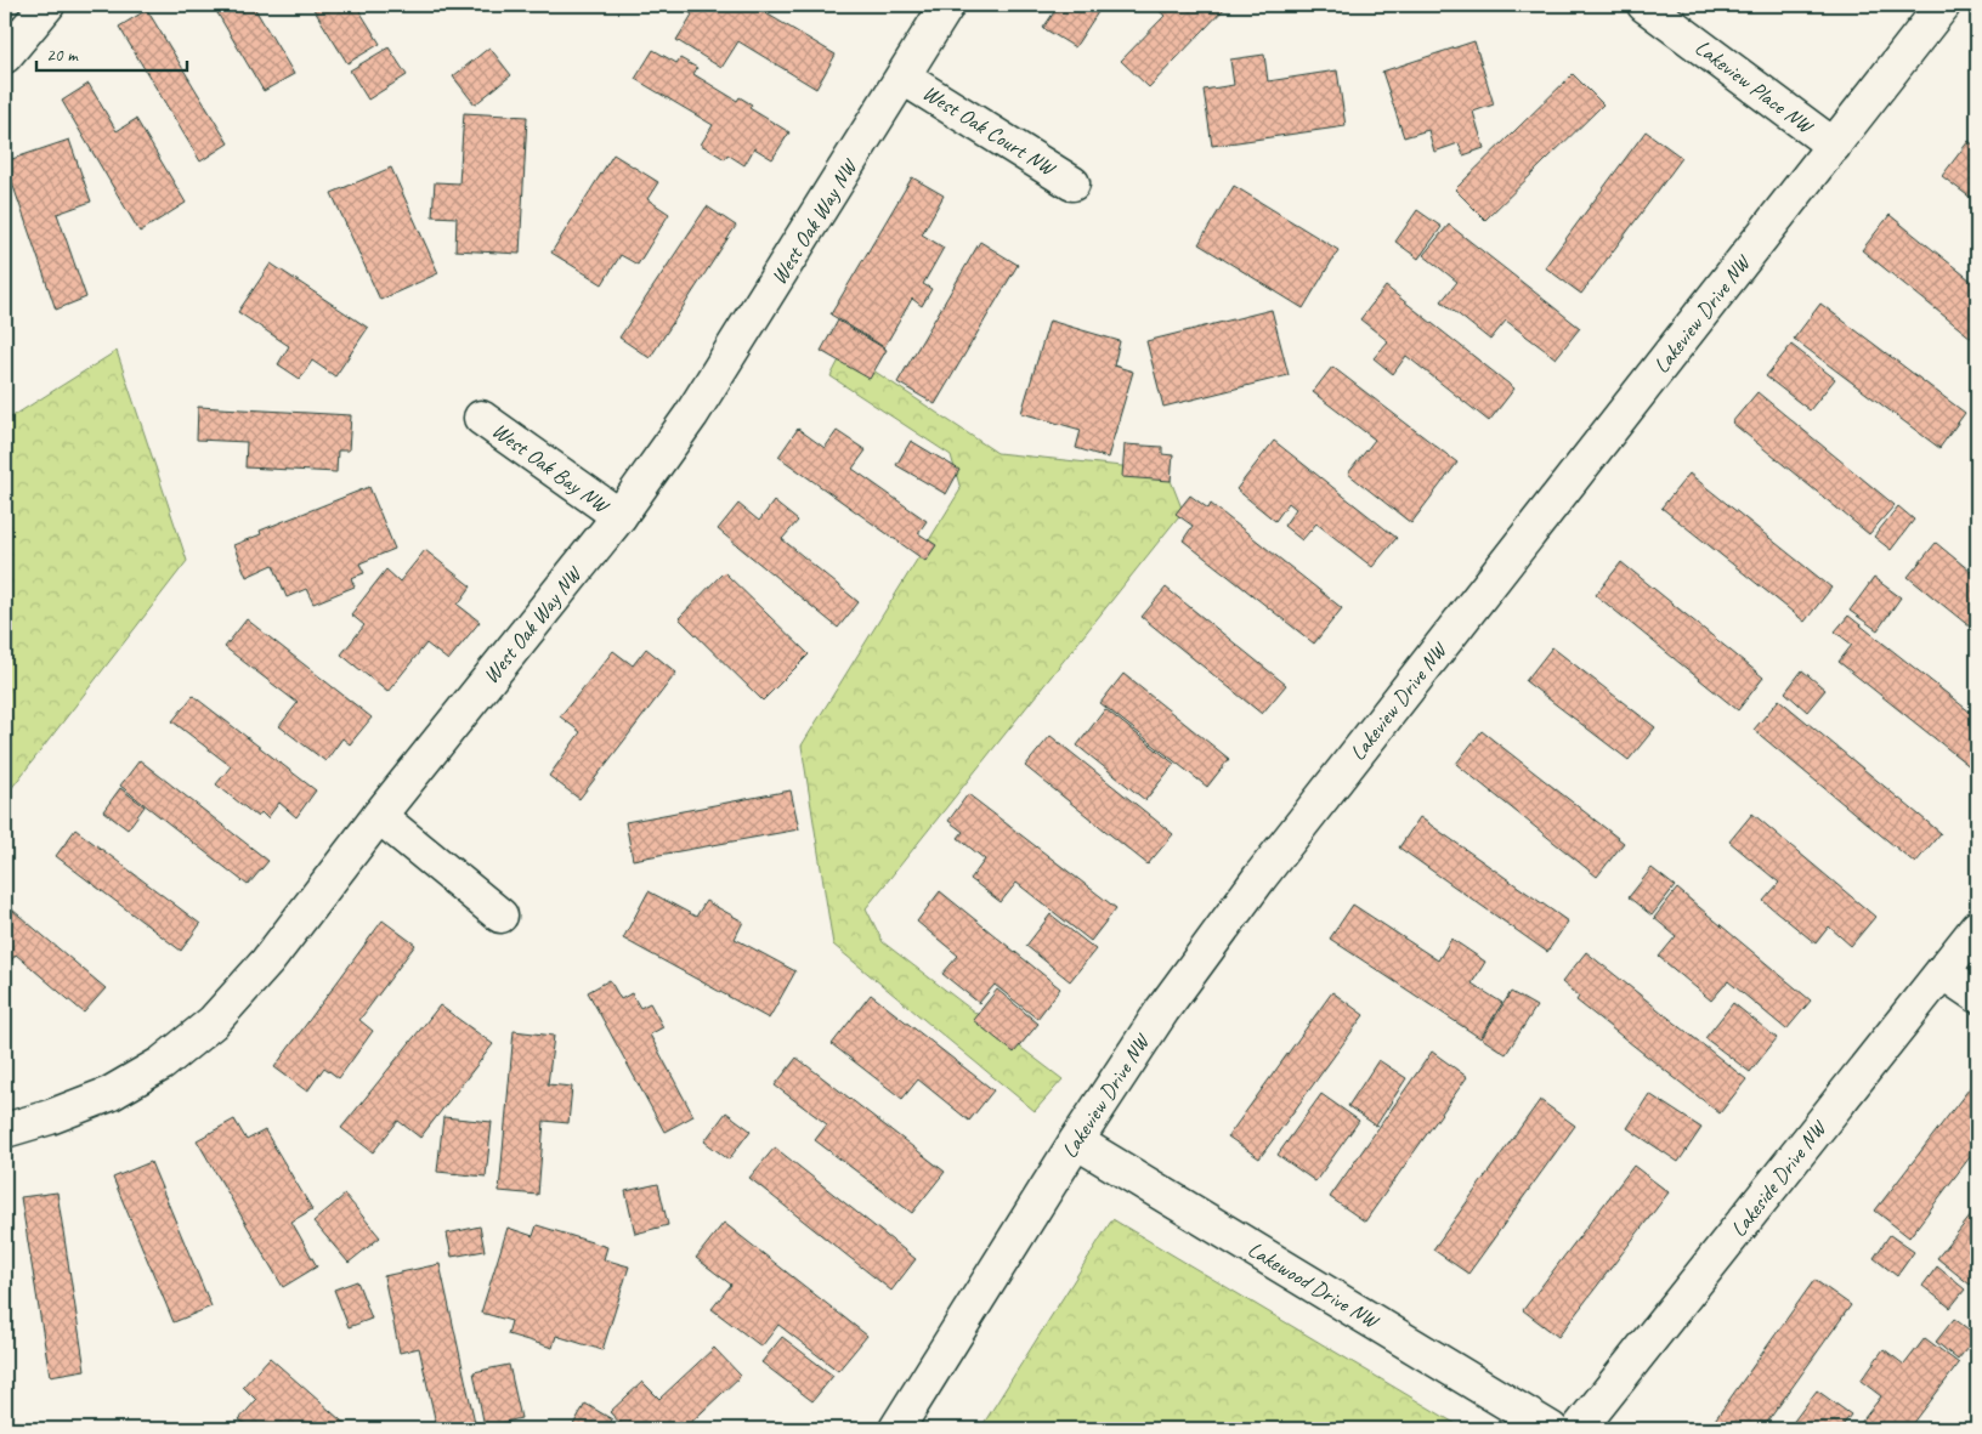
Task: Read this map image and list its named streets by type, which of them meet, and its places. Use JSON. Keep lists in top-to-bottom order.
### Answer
{
  "streets": {
    "street": [
      "Lakeview Place NW",
      "West Oak Court NW",
      "West Oak Way NW",
      "Lakeview Drive NW",
      "West Oak Bay NW",
      "Lakeside Drive NW",
      "Lakewood Drive NW"
    ]
  },
  "crossings": [
    ["Lakeview Place NW", "Lakeview Drive NW"],
    ["West Oak Court NW", "West Oak Way NW"],
    ["West Oak Way NW", "West Oak Bay NW"],
    ["Lakeview Drive NW", "Lakewood Drive NW"]
  ],
  "scale_bar": "20 m"
}
